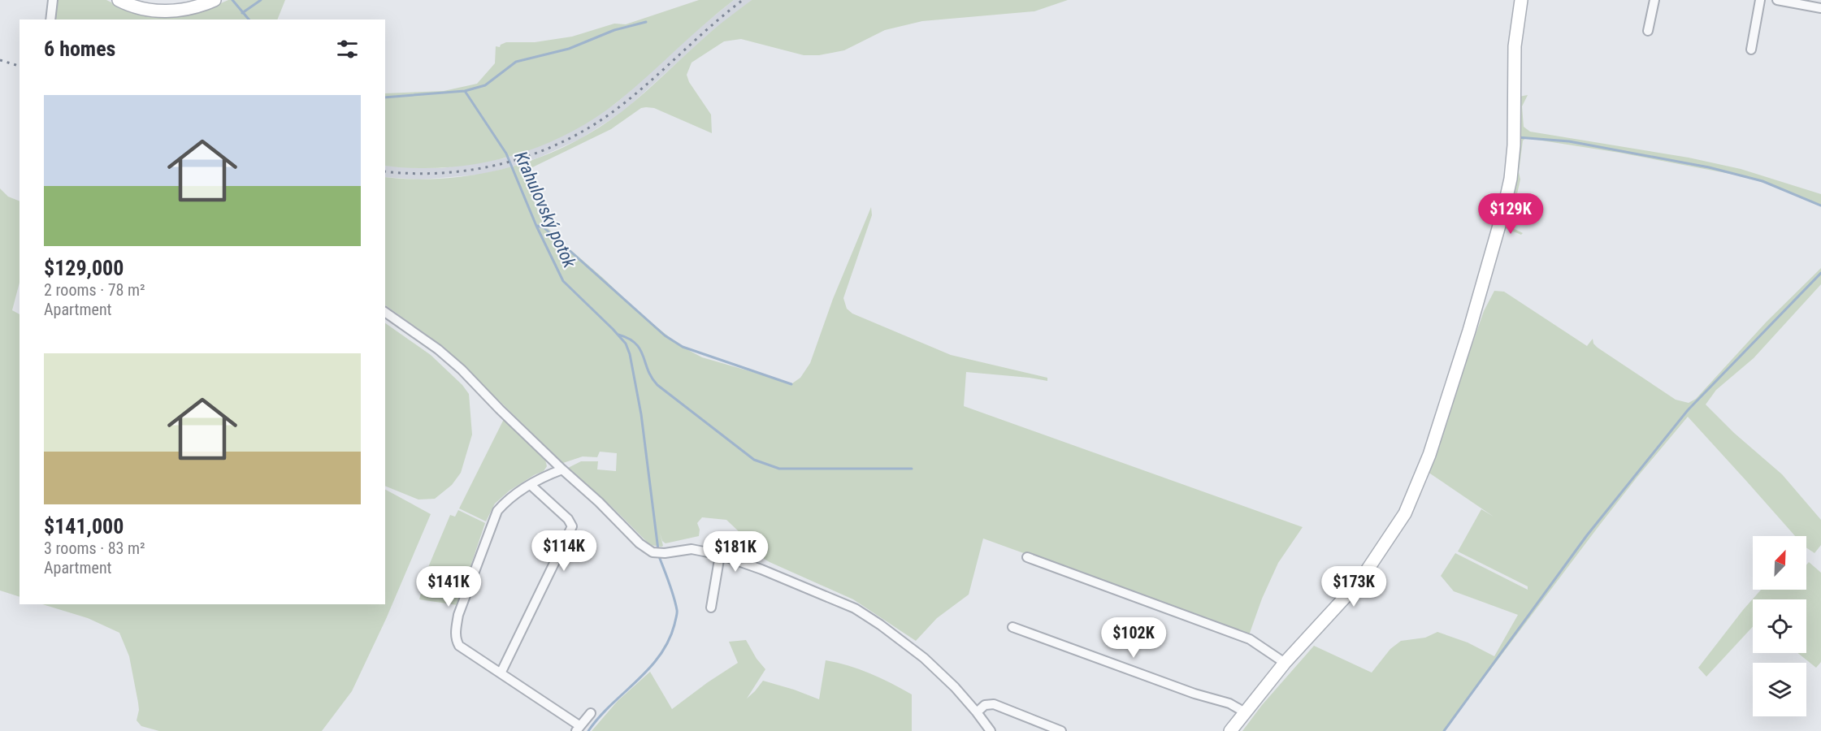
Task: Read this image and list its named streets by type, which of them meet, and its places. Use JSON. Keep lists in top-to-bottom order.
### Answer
{
  "water": ["Krahulovský potok"],
  "north": "top right",
  "page": {
    "heading": "6 homes",
    "list": [
      {
        "name": "$129,000",
        "note": "2 rooms · 78 m² · Apartment"
      },
      {
        "name": "$141,000",
        "note": "3 rooms · 83 m² · Apartment"
      }
    ],
    "price": [
      "$129K",
      "$114K",
      "$181K",
      "$141K",
      "$173K",
      "$102K"
    ]
  }
}
